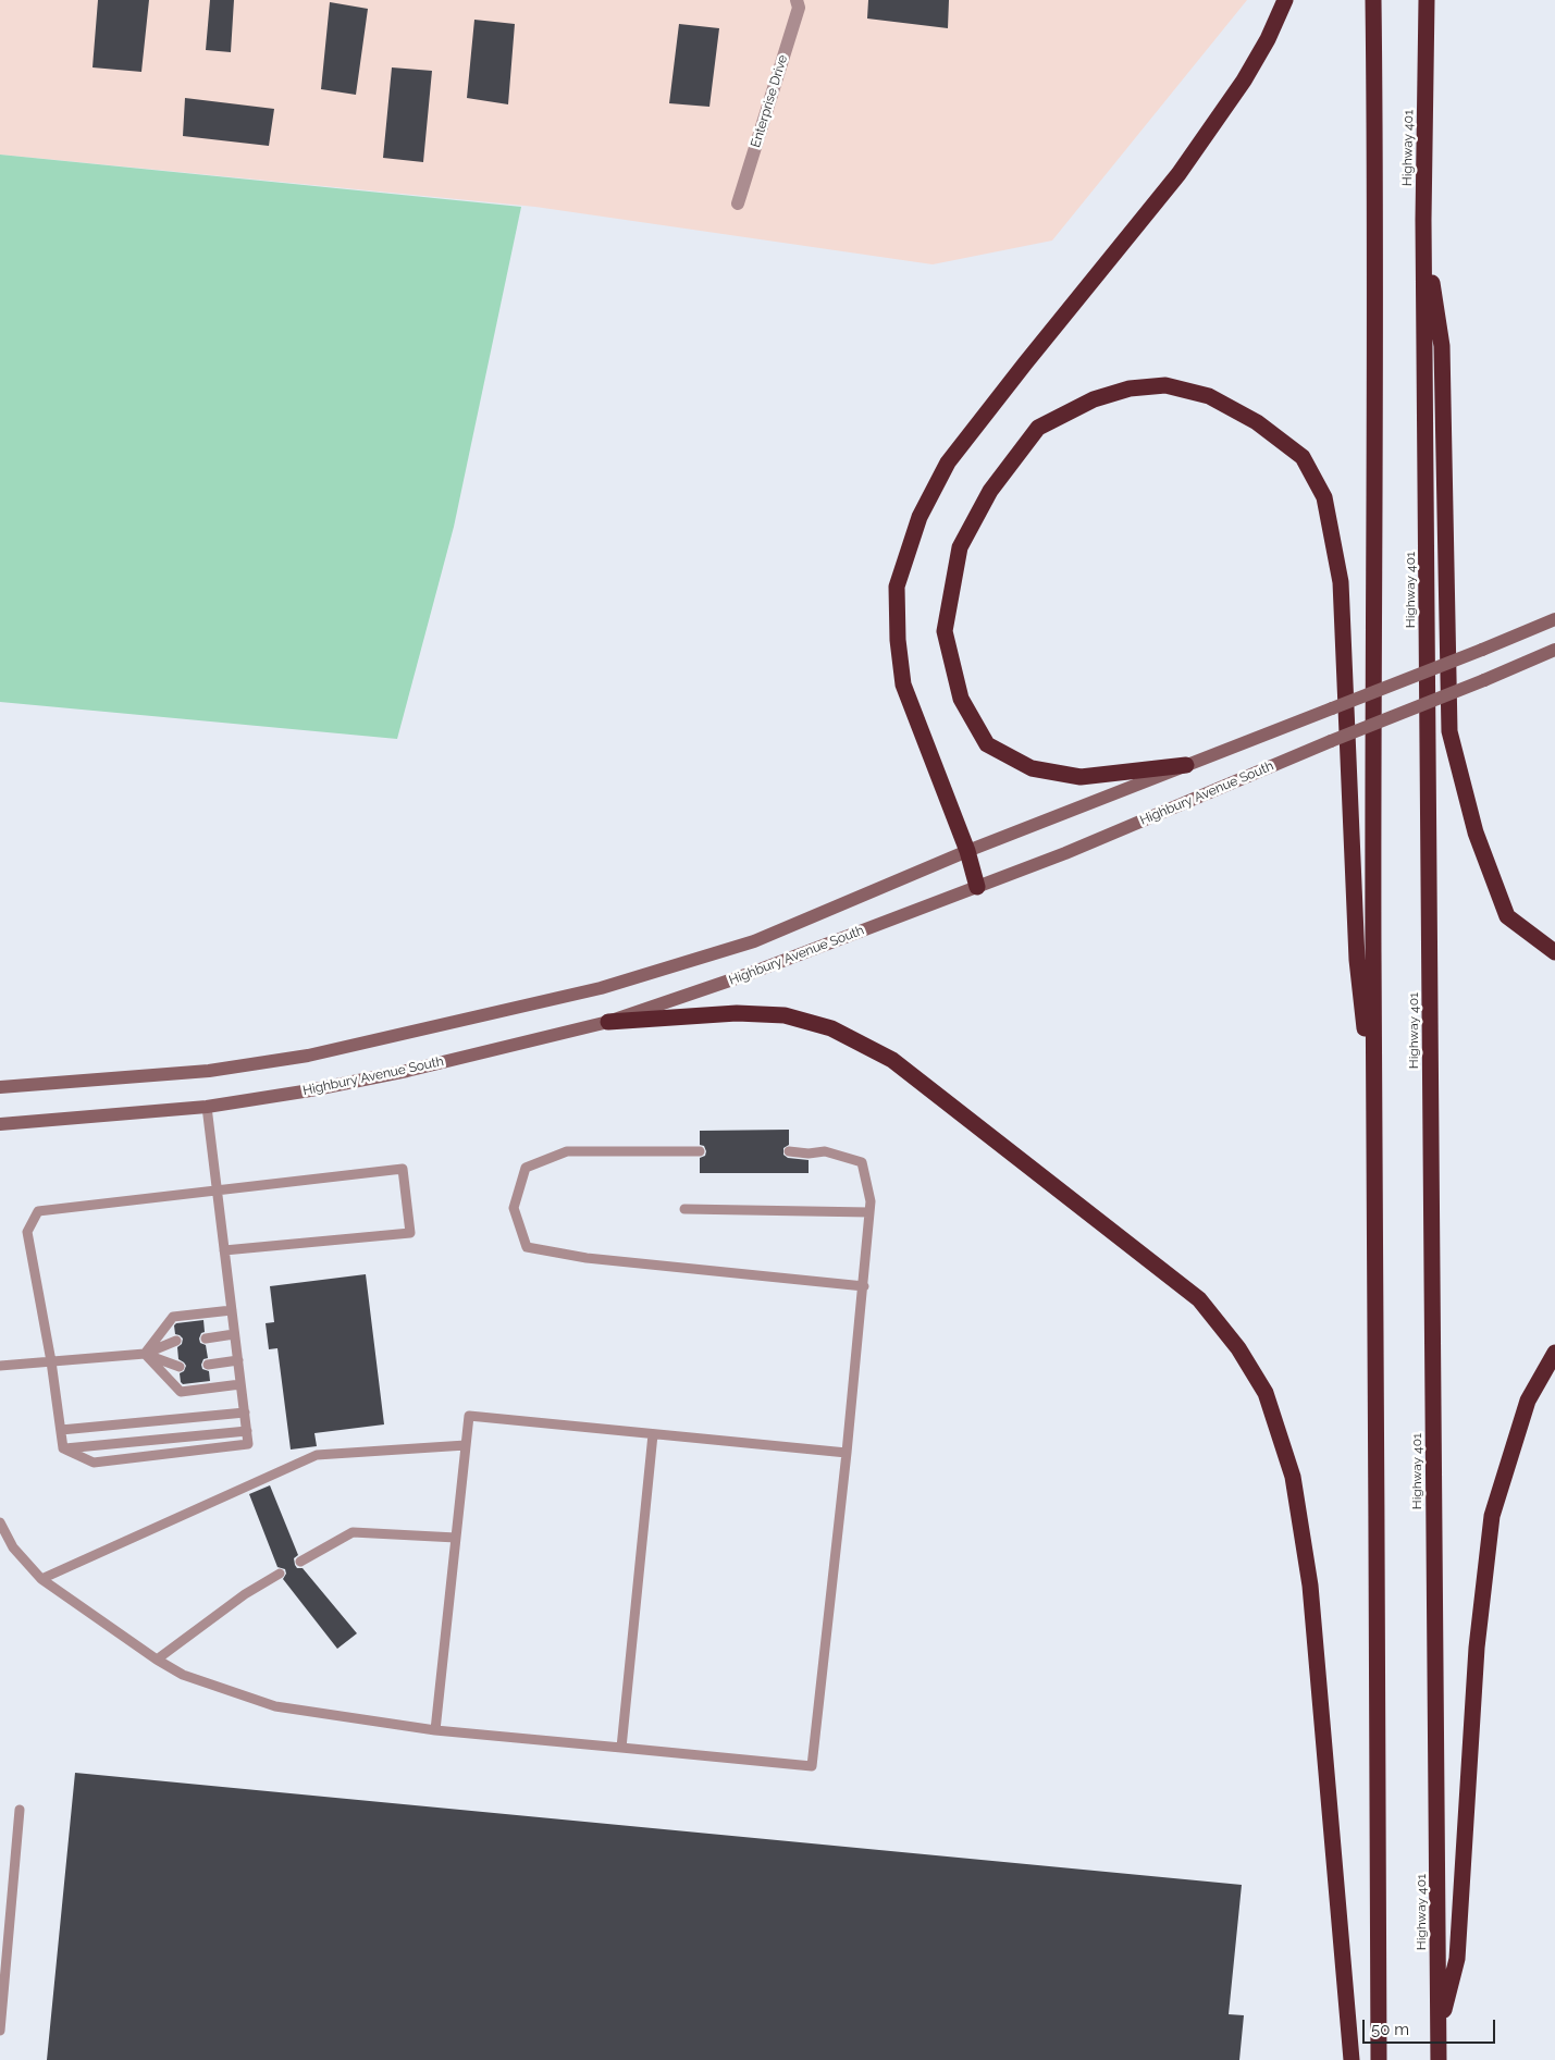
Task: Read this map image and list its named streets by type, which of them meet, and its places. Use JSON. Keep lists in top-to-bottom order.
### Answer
{
  "streets": {
    "highway": ["Highway 401"],
    "main road": ["Highbury Avenue South"],
    "street": ["Enterprise Drive"]
  },
  "scale_bar": "50 m"
}
